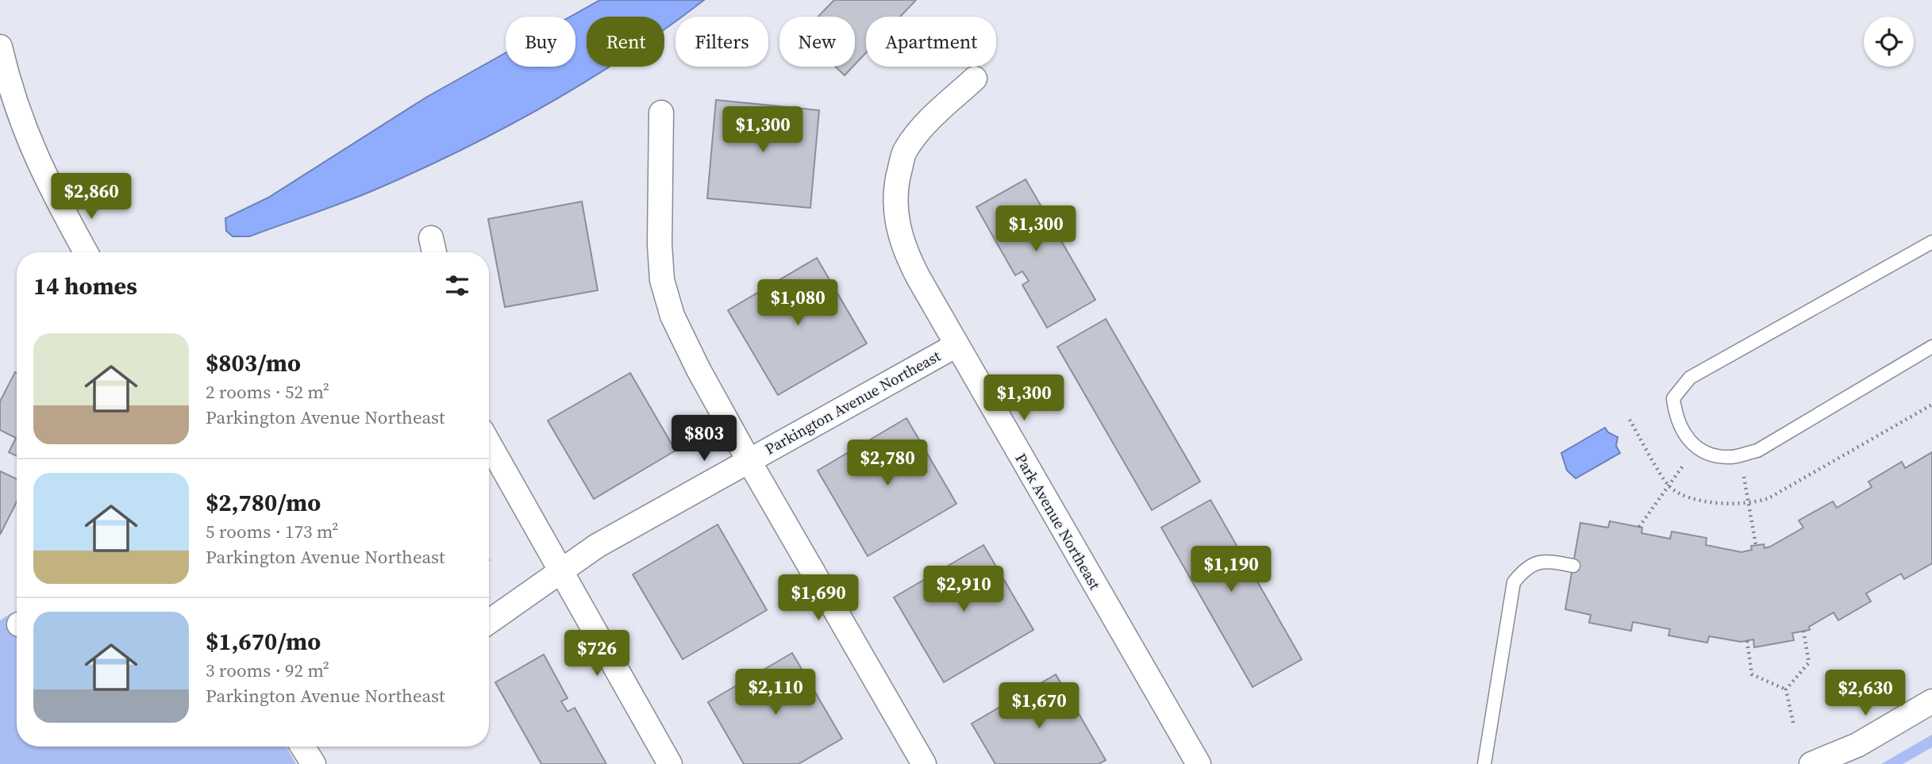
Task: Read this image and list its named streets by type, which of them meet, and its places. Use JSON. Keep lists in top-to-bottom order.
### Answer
{
  "streets": {
    "street": ["Parkington Avenue Northeast", "Park Avenue Northeast"]
  },
  "crossings": [
    ["Parkington Avenue Northeast", "Park Avenue Northeast"]
  ],
  "page": {
    "chip": [
      "Buy",
      "Rent",
      "Filters",
      "New",
      "Apartment"
    ],
    "price": [
      "$1,300",
      "$2,860",
      "$1,300",
      "$1,080",
      "$1,300",
      "$803",
      "$2,780",
      "$1,190",
      "$2,910",
      "$1,690",
      "$726",
      "$2,110",
      "$2,630",
      "$1,670"
    ],
    "heading": "14 homes",
    "list": [
      {
        "name": "$803/mo",
        "note": "2 rooms · 52 m² · Parkington Avenue Northeast"
      },
      {
        "name": "$2,780/mo",
        "note": "5 rooms · 173 m² · Parkington Avenue Northeast"
      },
      {
        "name": "$1,670/mo",
        "note": "3 rooms · 92 m² · Parkington Avenue Northeast"
      }
    ]
  }
}
